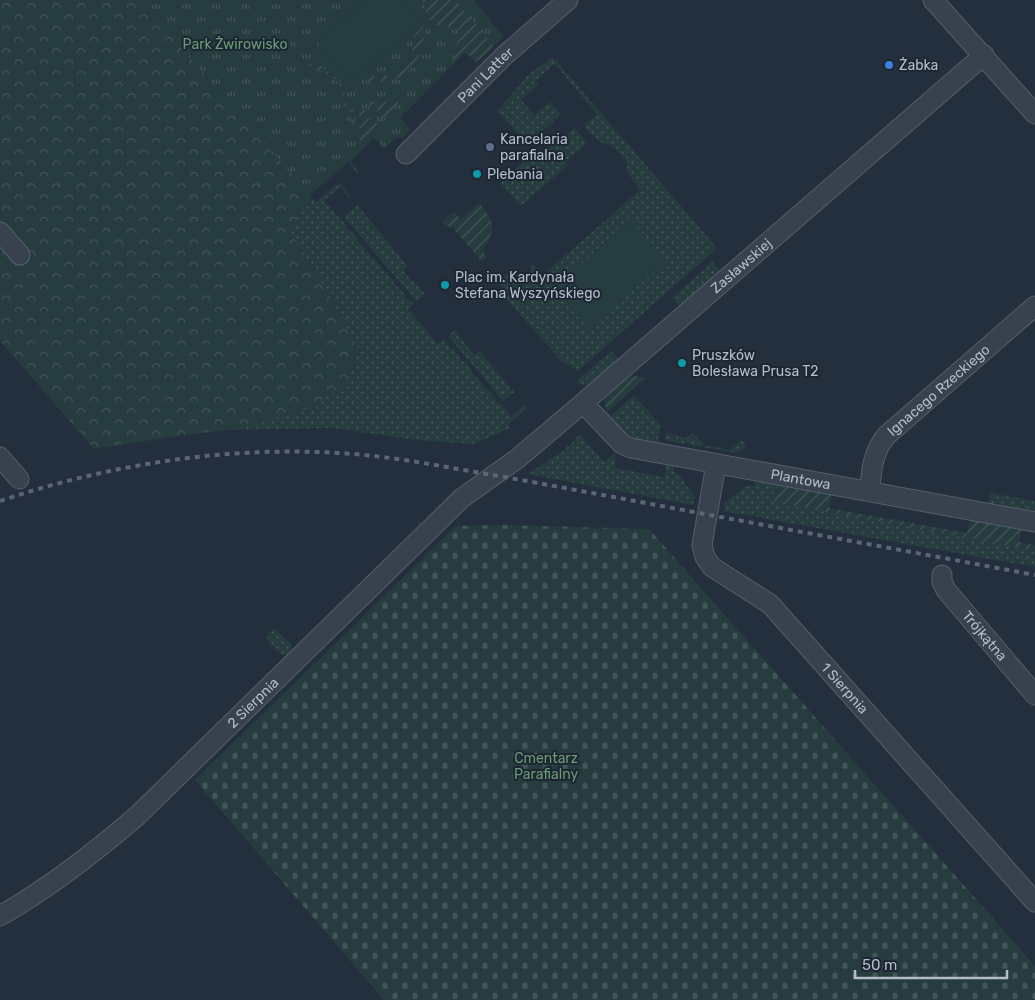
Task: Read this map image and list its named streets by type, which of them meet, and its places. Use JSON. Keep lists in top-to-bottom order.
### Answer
{
  "streets": {
    "street": [
      "Pani Latter",
      "Zasławskiej",
      "Ignacego Rzeckiego",
      "Plantowa",
      "Trójkątna",
      "1 Sierpnia",
      "2 Sierpnia"
    ]
  },
  "crossings": [
    ["Zasławskiej", "Plantowa"],
    ["Zasławskiej", "2 Sierpnia"],
    ["Ignacego Rzeckiego", "Plantowa"],
    ["Plantowa", "1 Sierpnia"]
  ],
  "parks": ["Park Żwirowisko", "Cmentarz Parafialny"],
  "places": [
    "Żabka",
    "Kancelaria parafialna",
    "Plebania",
    "Plac im. Kardynała Stefana Wyszyńskiego",
    "Pruszków Bolesława Prusa T2"
  ],
  "scale_bar": "50 m"
}
